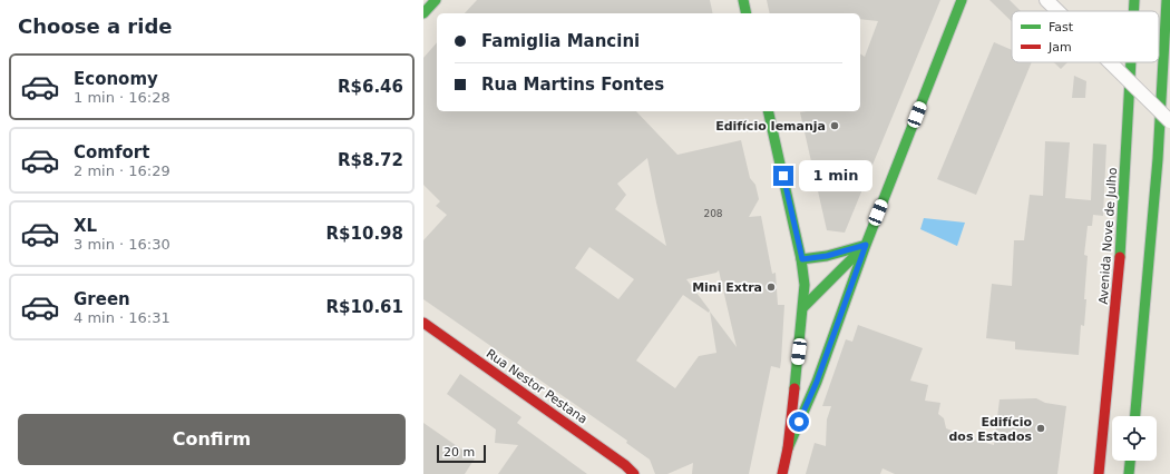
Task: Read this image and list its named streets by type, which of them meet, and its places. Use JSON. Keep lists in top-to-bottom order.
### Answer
{
  "streets": {
    "main road": ["Avenida Nove de Julho", "Rua Nestor Pestana"]
  },
  "places": ["Edifício Iemanja", "Mini Extra", "Edifício dos Estados"],
  "house_numbers": ["208"],
  "legend": ["Fast", "Jam"],
  "scale_bar": "20 m",
  "page": {
    "heading": "Choose a ride",
    "banner": ["Famiglia Mancini", "Rua Martins Fontes"],
    "list": [
      {
        "name": "Economy",
        "note": "1 min · 16:28",
        "value": "R$6.46"
      },
      {
        "name": "Comfort",
        "note": "2 min · 16:29",
        "value": "R$8.72"
      },
      {
        "name": "XL",
        "note": "3 min · 16:30",
        "value": "R$10.98"
      },
      {
        "name": "Green",
        "note": "4 min · 16:31",
        "value": "R$10.61"
      }
    ],
    "bubble": "1 min",
    "buttons": "Confirm",
    "scale": "20 m"
  }
}
